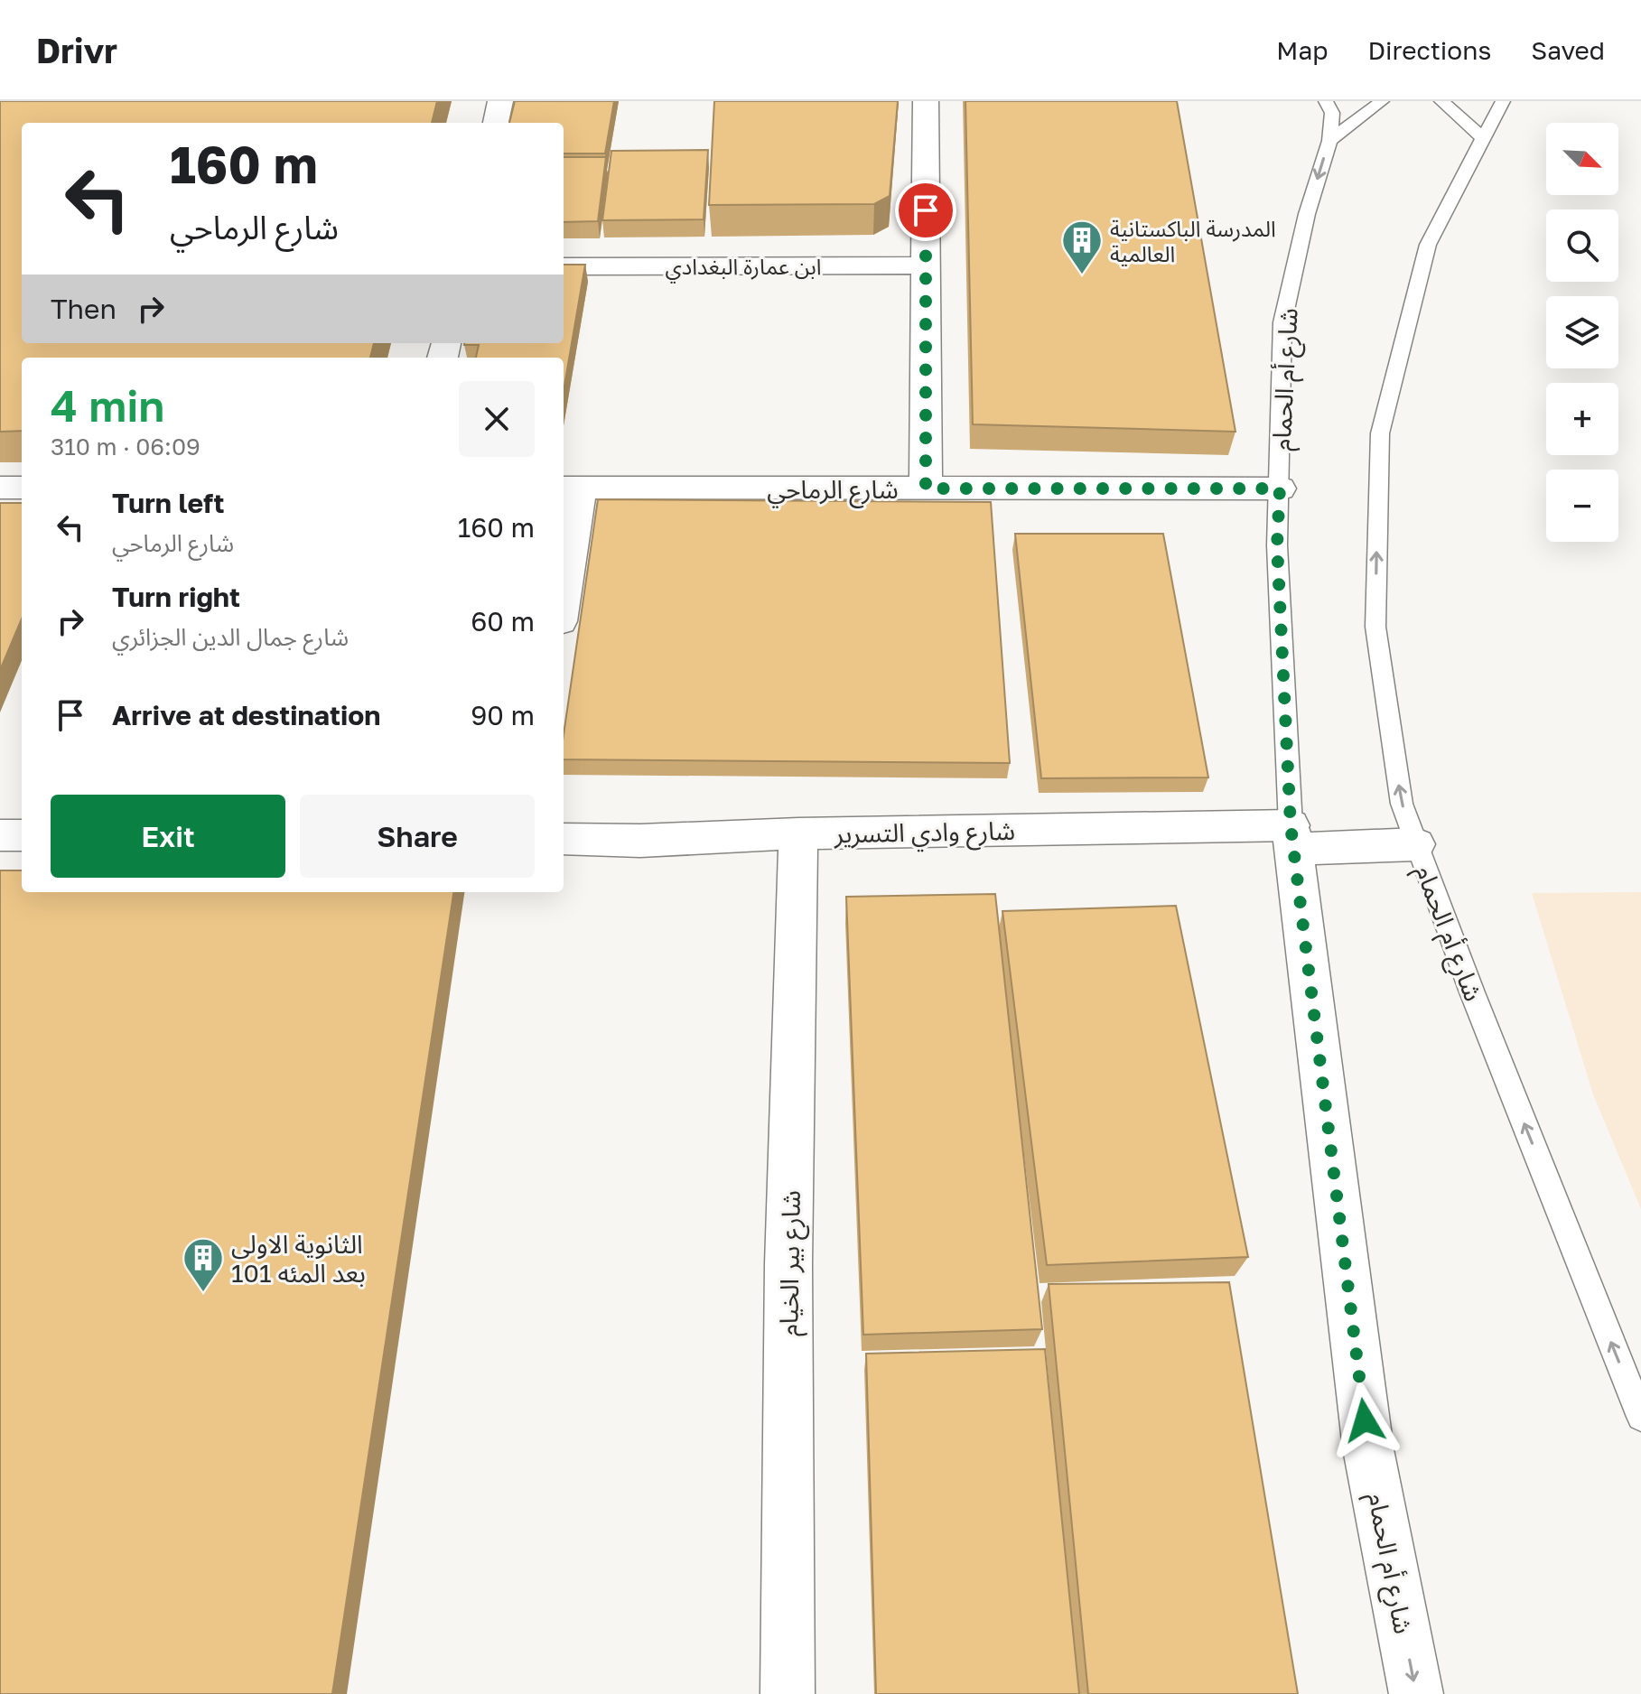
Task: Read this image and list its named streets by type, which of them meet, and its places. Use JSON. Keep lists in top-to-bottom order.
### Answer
{
  "streets": {
    "street": [
      "ابن عمارة البغدادي",
      "شارع أم الحمام",
      "شارع الرماحي",
      "شارع وادي التسرير",
      "شارع بير الخيام"
    ]
  },
  "crossings": [
    ["شارع أم الحمام", "شارع الرماحي"],
    ["شارع أم الحمام", "شارع وادي التسرير"],
    ["شارع وادي التسرير", "شارع بير الخيام"]
  ],
  "places": {
    "building": ["المدرسة الباكستانية العالمية", "الثانوية الاولى بعد المئه 101"]
  },
  "north": "bottom right",
  "page": {
    "header": "Drivr",
    "nav": ["Map", "Directions", "Saved"],
    "map_buttons": ["+", "−"],
    "turn": ["160 m", "شارع الرماحي"],
    "then": "Then",
    "heading": ["4 min", "310 m · 06:09"],
    "list": [
      {
        "name": "Turn left",
        "note": "شارع الرماحي",
        "value": "160 m"
      },
      {
        "name": "Turn right",
        "note": "شارع جمال الدين الجزائري",
        "value": "60 m"
      },
      {
        "name": "Arrive at destination",
        "value": "90 m"
      }
    ],
    "buttons": ["Exit", "Share"]
  }
}
